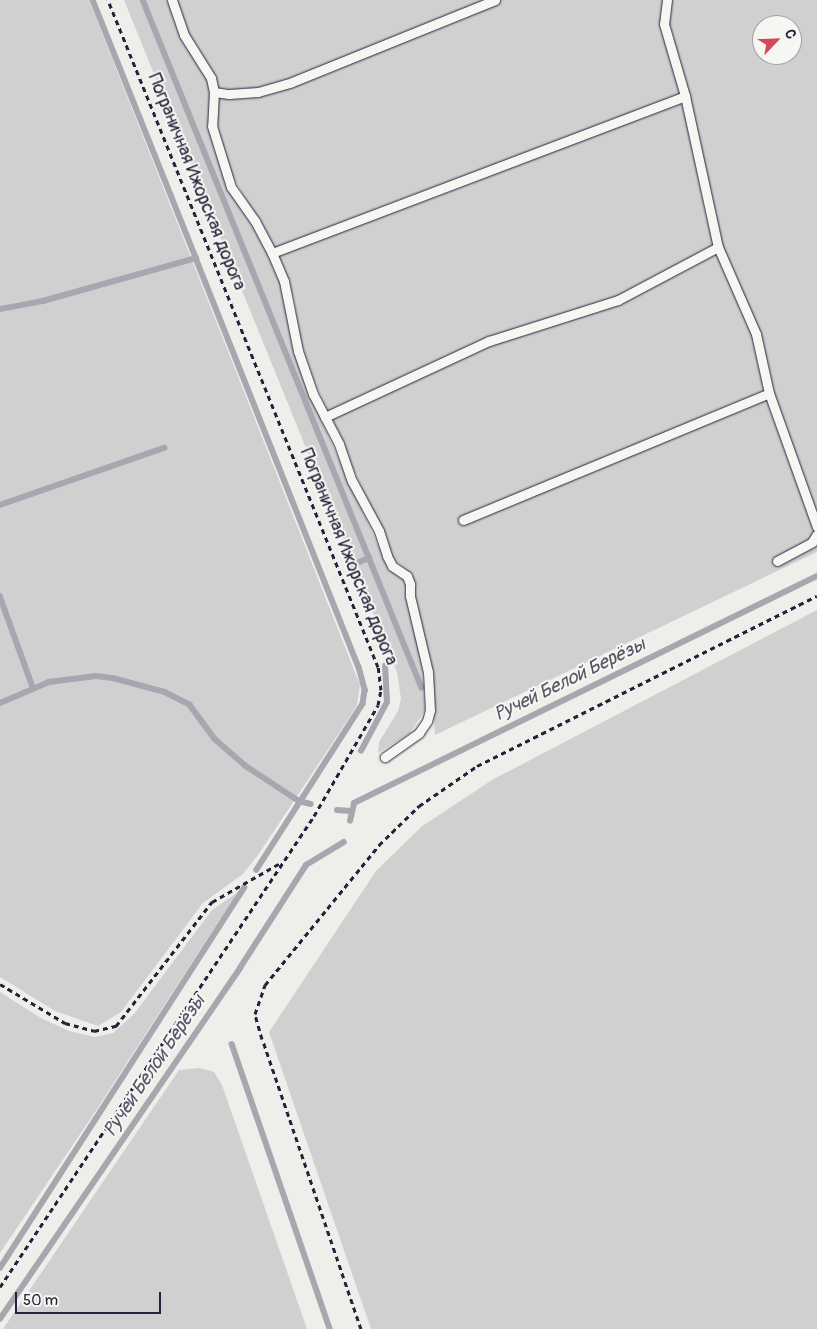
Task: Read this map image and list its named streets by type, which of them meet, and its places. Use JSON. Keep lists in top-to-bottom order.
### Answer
{
  "streets": {
    "path": ["Пограничная Ижорская дорога"]
  },
  "water": ["Ручей Белой Берёзы"],
  "scale_bar": "50 m",
  "north": "top right"
}
